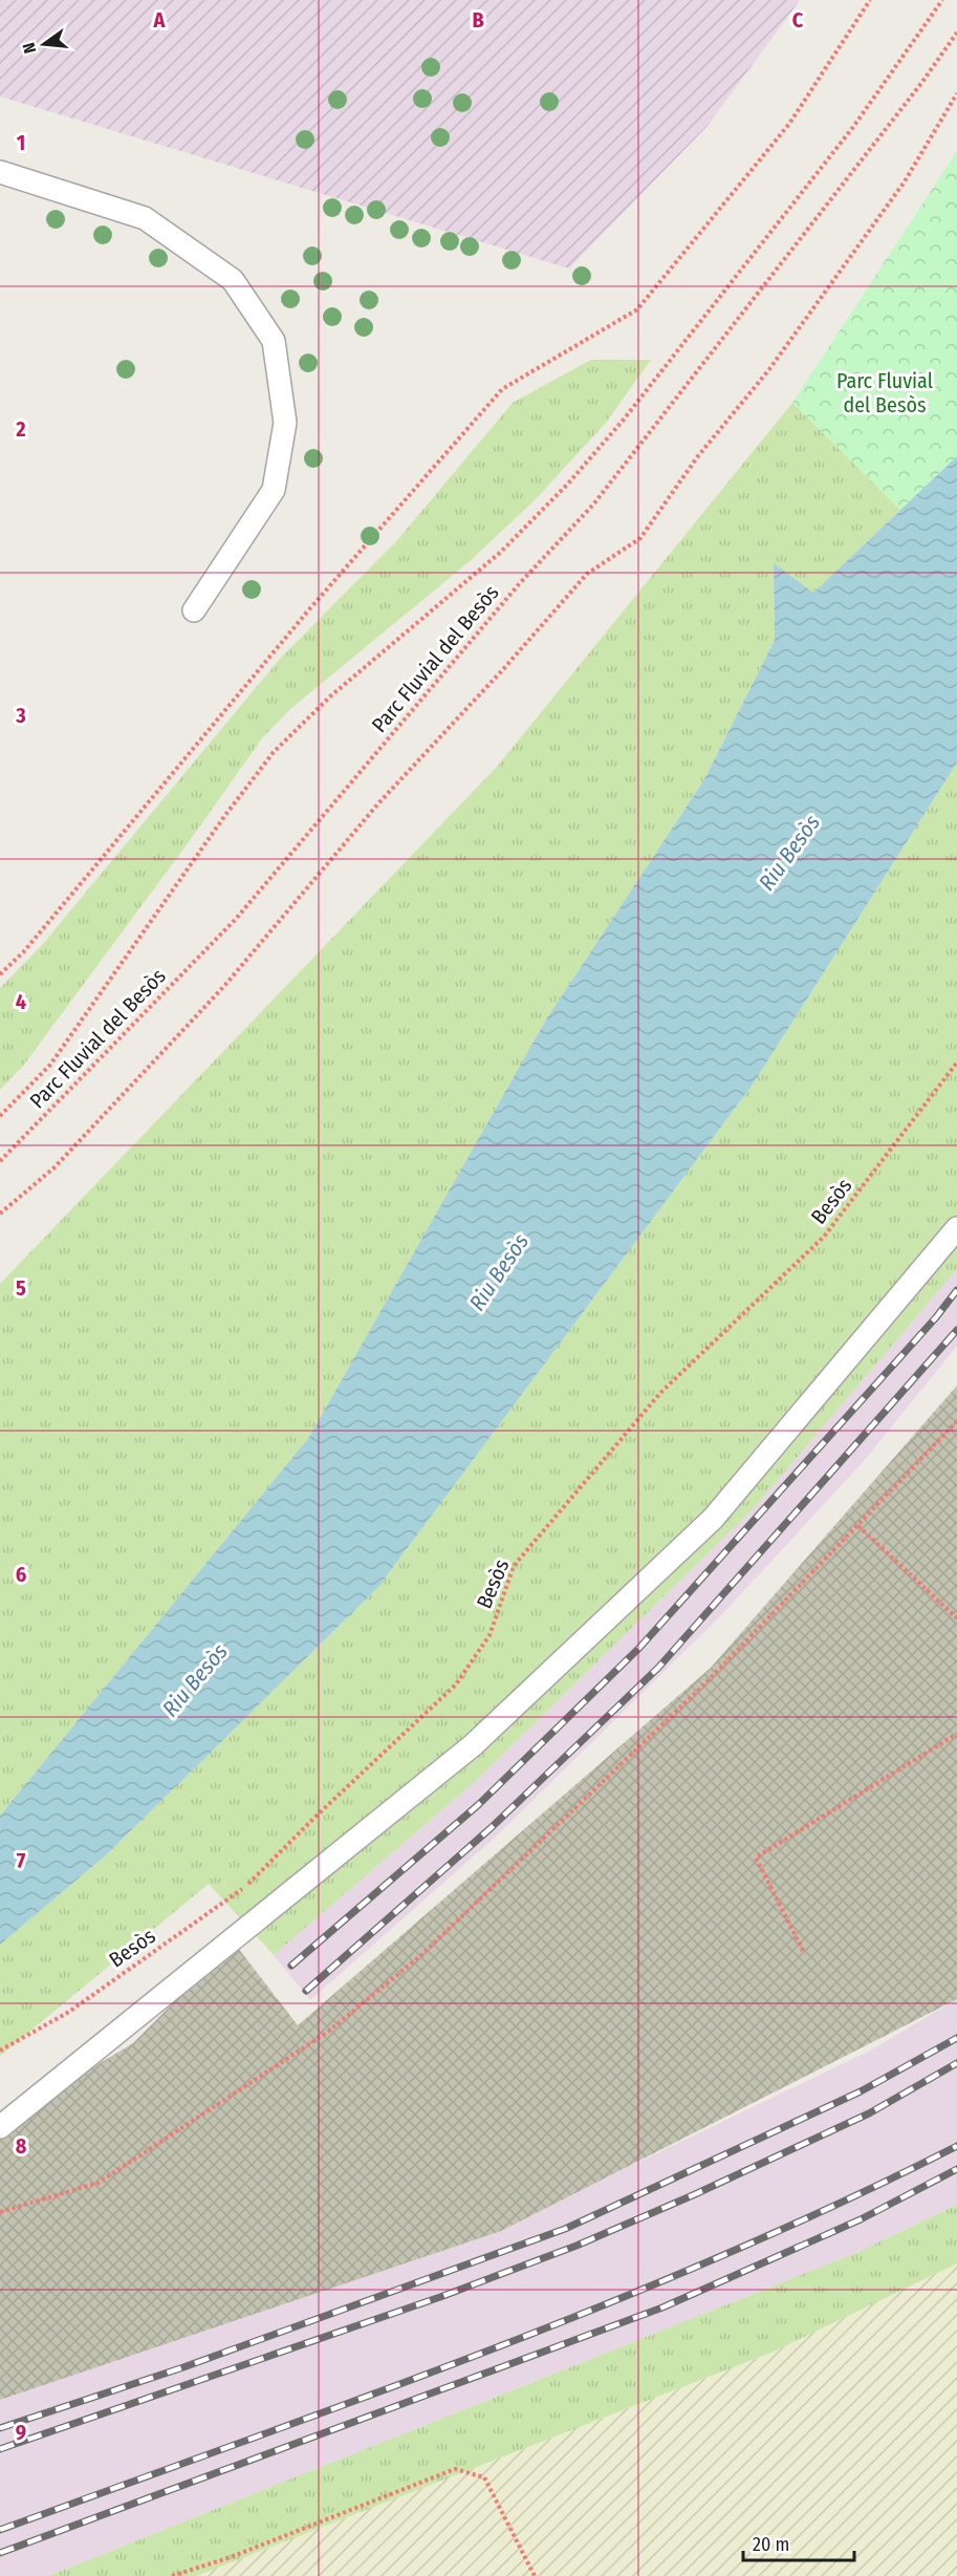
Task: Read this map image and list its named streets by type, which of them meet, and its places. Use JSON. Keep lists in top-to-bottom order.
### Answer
{
  "streets": {
    "path": ["Parc Fluvial del Besòs", "Besòs"]
  },
  "water": ["Riu Besòs"],
  "parks": ["Parc Fluvial del Besòs"],
  "scale_bar": "20 m",
  "north": "left",
  "grid": {
    "columns": ["A", "B", "C"],
    "rows": [
      "1",
      "2",
      "3",
      "4",
      "5",
      "6",
      "7",
      "8",
      "9"
    ]
  }
}
